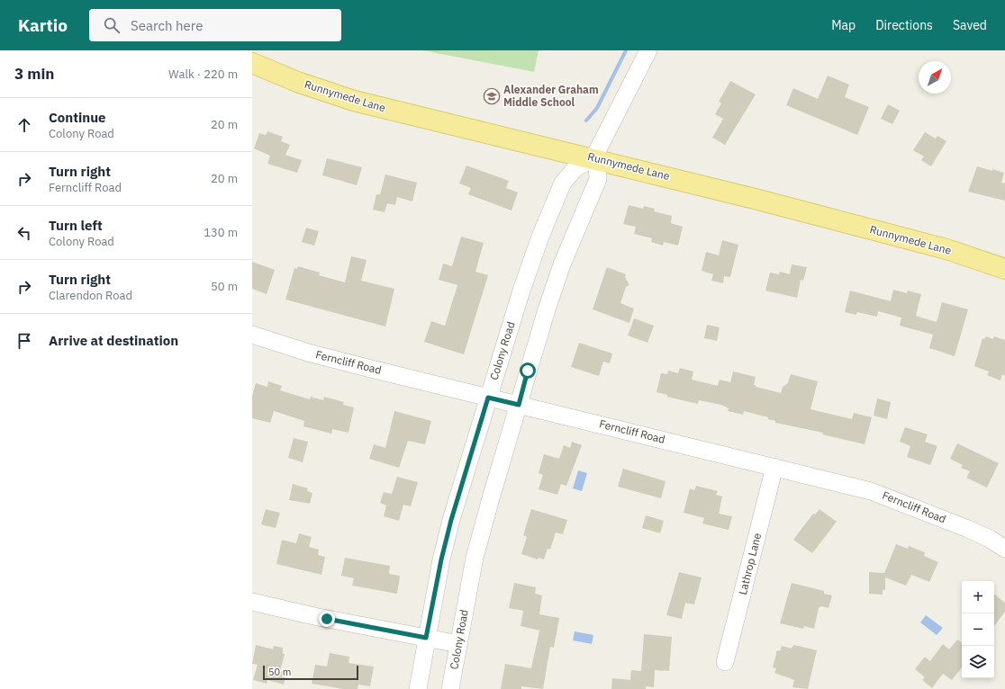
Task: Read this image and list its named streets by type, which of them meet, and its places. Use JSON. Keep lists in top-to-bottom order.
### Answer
{
  "streets": {
    "main road": ["Runnymede Lane"],
    "street": ["Colony Road", "Ferncliff Road", "Lathrop Lane"]
  },
  "crossings": [
    ["Runnymede Lane", "Colony Road"],
    ["Colony Road", "Ferncliff Road"],
    ["Ferncliff Road", "Lathrop Lane"]
  ],
  "places": {
    "school or university": ["Alexander Graham Middle School"]
  },
  "scale_bar": "50 m",
  "north": "top right",
  "page": {
    "header": "Kartio",
    "search": "Search here",
    "nav": ["Map", "Directions", "Saved"],
    "heading": ["3 min", "Walk · 220 m"],
    "list": [
      ["Continue", "Colony Road", "20 m"],
      ["Turn right", "Ferncliff Road", "20 m"],
      ["Turn left", "Colony Road", "130 m"],
      ["Turn right", "Clarendon Road", "50 m"],
      "Arrive at destination"
    ],
    "map_buttons": ["+", "−"],
    "scale": "50 m"
  }
}
